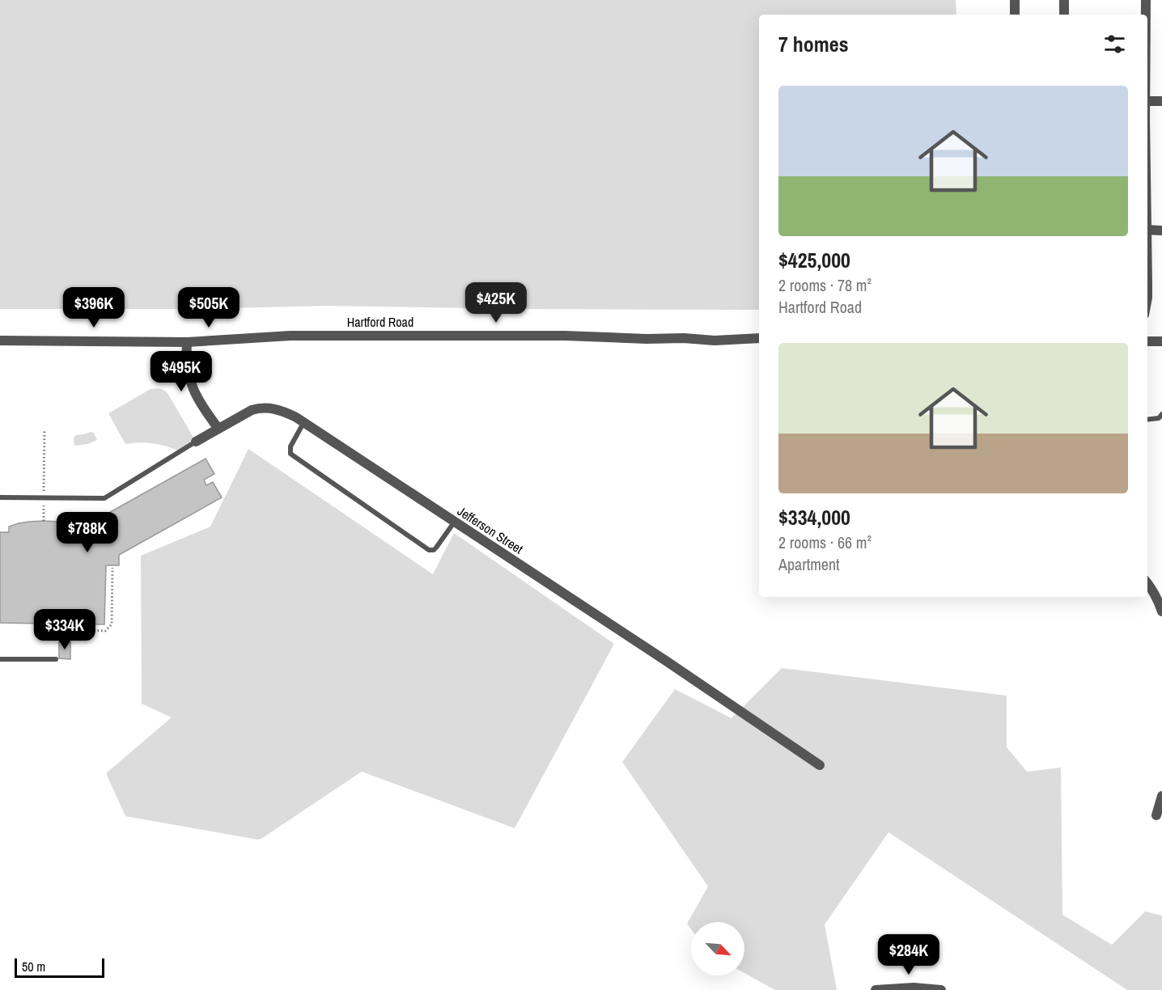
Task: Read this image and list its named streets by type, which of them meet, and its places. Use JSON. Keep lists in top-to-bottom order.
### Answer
{
  "streets": {
    "street": ["Hartford Road", "Jefferson Street"]
  },
  "scale_bar": "50 m",
  "north": "bottom right",
  "page": {
    "heading": "7 homes",
    "list": [
      {
        "name": "$425,000",
        "note": "2 rooms · 78 m² · Hartford Road"
      },
      {
        "name": "$334,000",
        "note": "2 rooms · 66 m² · Apartment"
      }
    ],
    "price": [
      "$425K",
      "$396K",
      "$505K",
      "$495K",
      "$788K",
      "$334K",
      "$284K"
    ],
    "scale": "50 m"
  }
}
